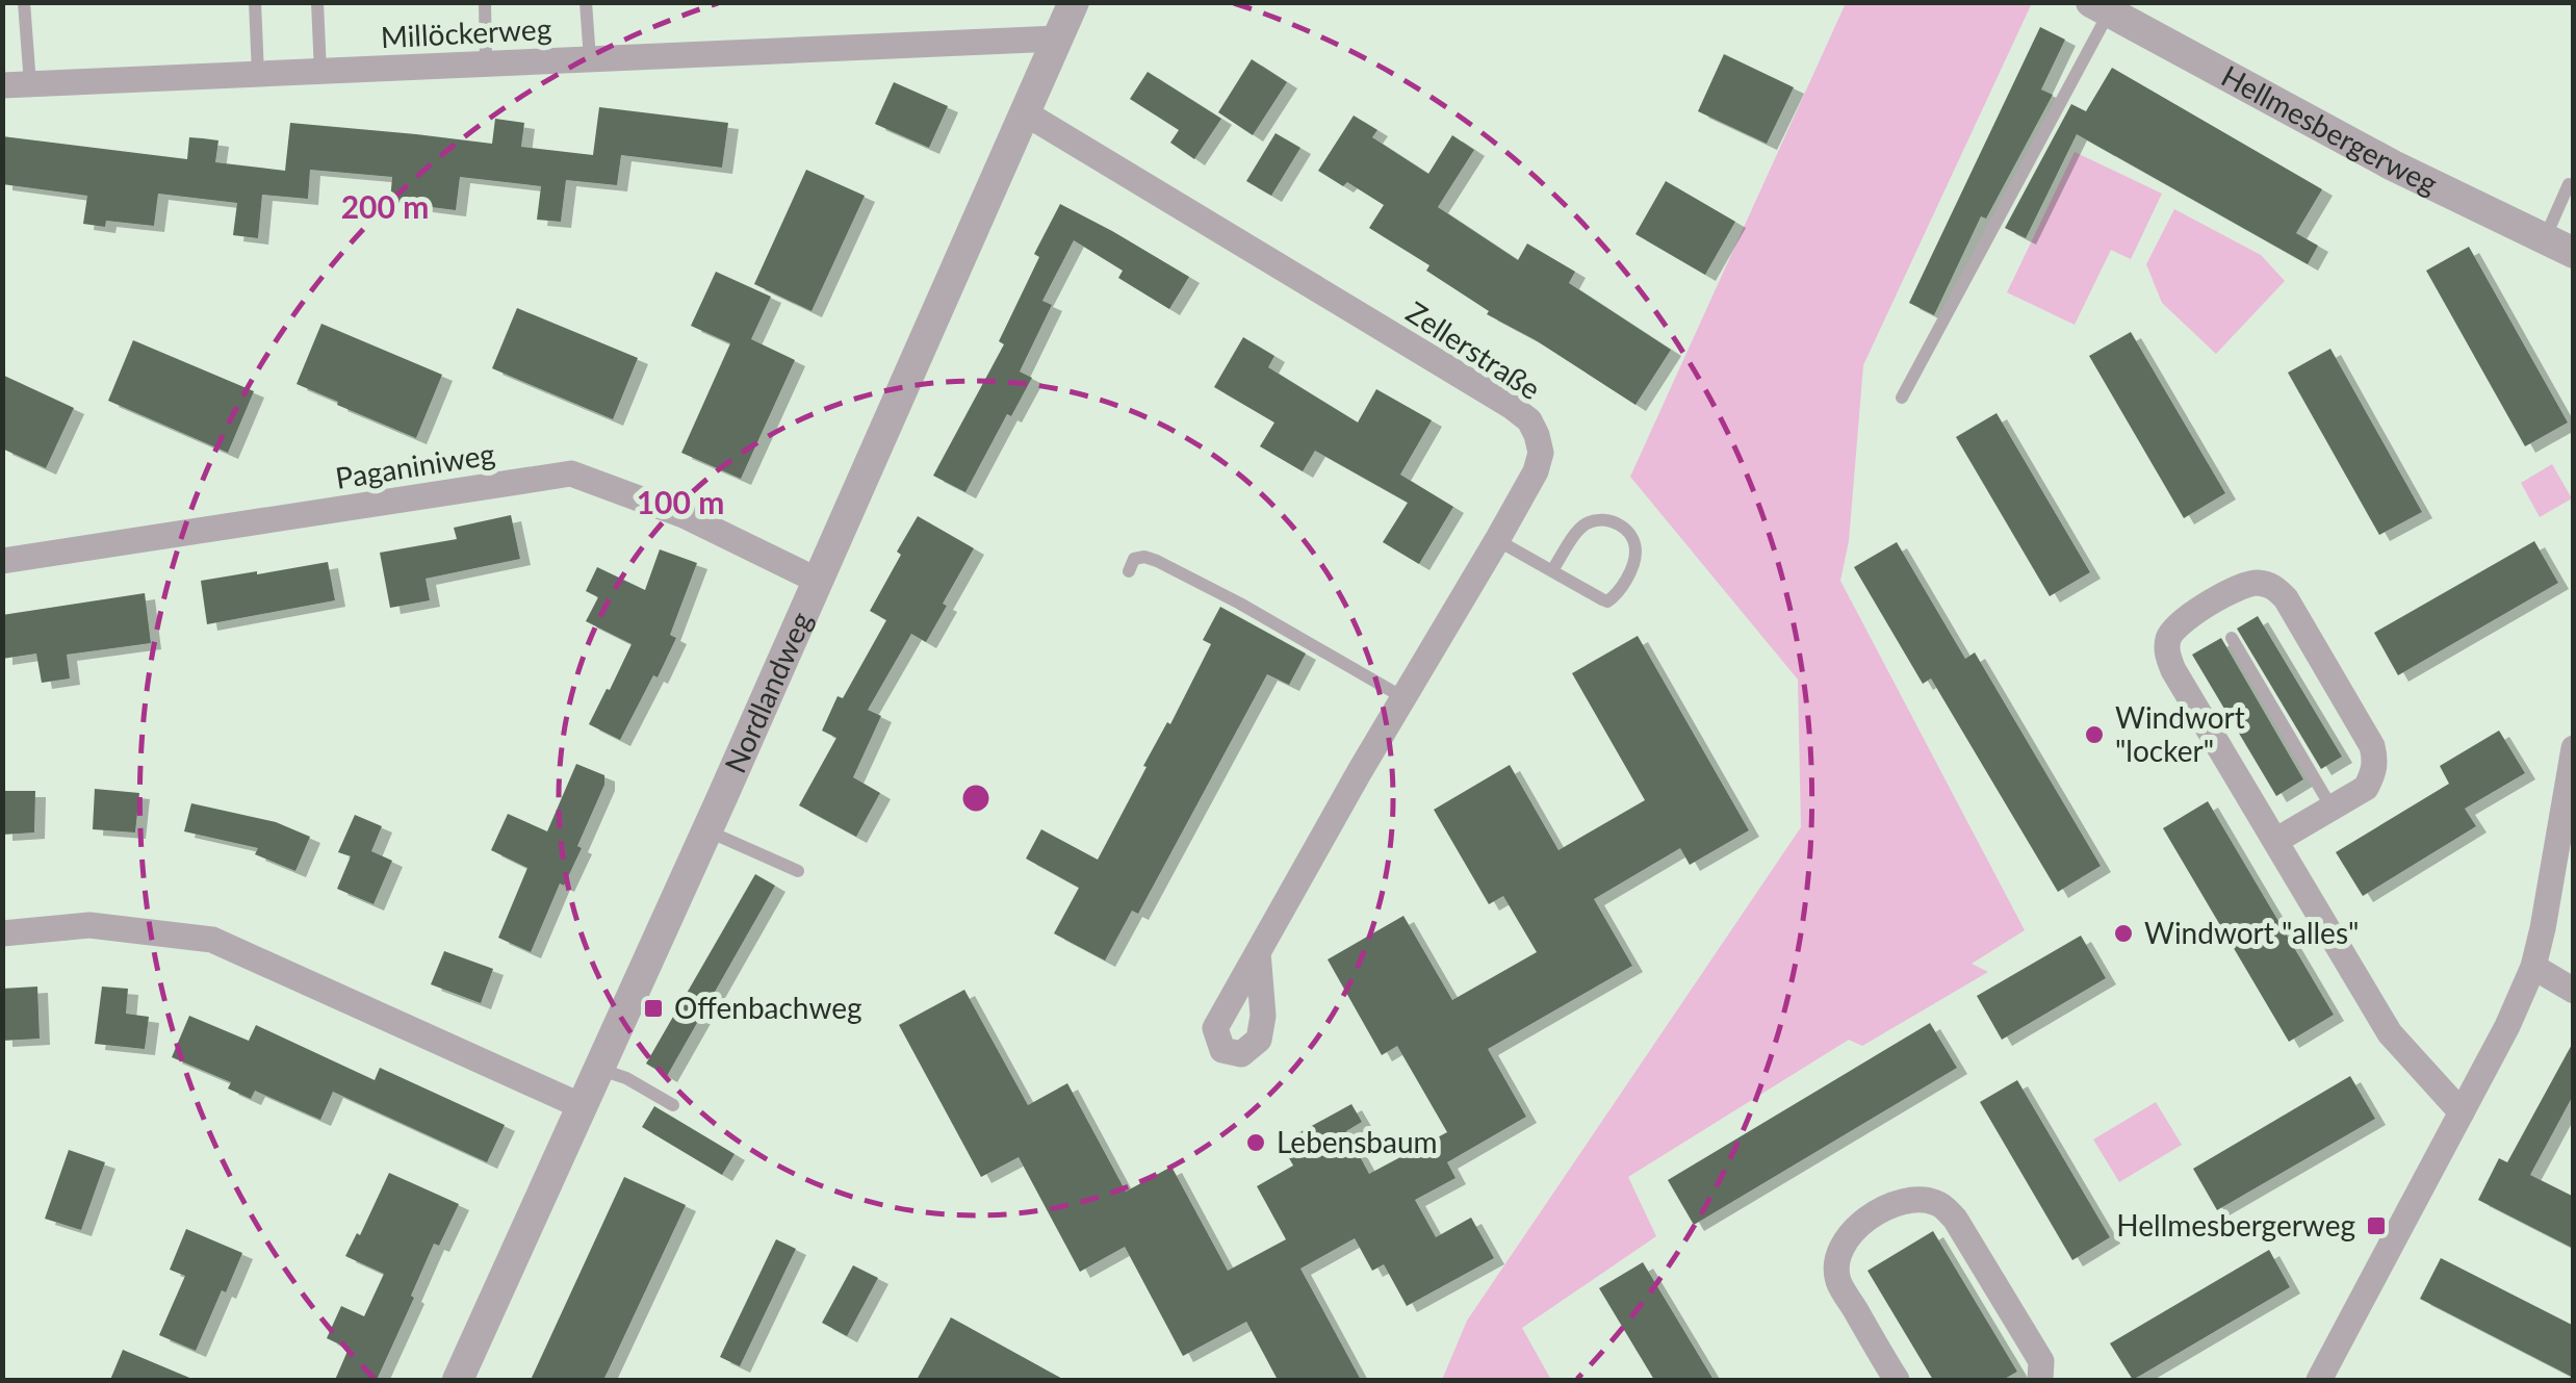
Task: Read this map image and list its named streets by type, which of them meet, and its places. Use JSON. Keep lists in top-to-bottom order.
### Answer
{
  "streets": {
    "street": [
      "Millöckerweg",
      "Hellmesbergerweg",
      "Zellerstraße",
      "Paganiniweg",
      "Nordlandweg"
    ]
  },
  "crossings": [
    ["Millöckerweg", "Nordlandweg"],
    ["Zellerstraße", "Nordlandweg"],
    ["Paganiniweg", "Nordlandweg"]
  ],
  "places": {
    "other": ["Windwort \"locker\"", "Windwort \"alles\"", "Lebensbaum"],
    "transit": ["Offenbachweg", "Hellmesbergerweg"]
  },
  "rings": ["200 m", "100 m"]
}
